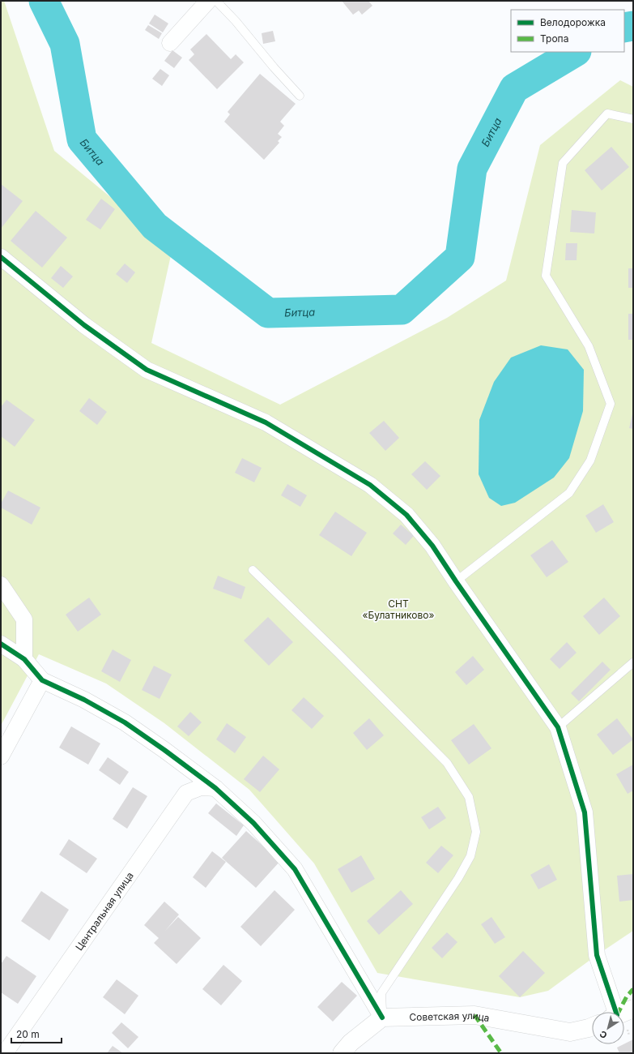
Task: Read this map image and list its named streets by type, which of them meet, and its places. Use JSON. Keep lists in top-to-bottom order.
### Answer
{
  "streets": {
    "street": ["Центральная улица", "Советская улица"]
  },
  "water": ["Битца"],
  "parks": ["СНТ «Булатниково»"],
  "legend": ["Велодорожка", "Тропа"],
  "scale_bar": "20 m",
  "north": "bottom left"
}
